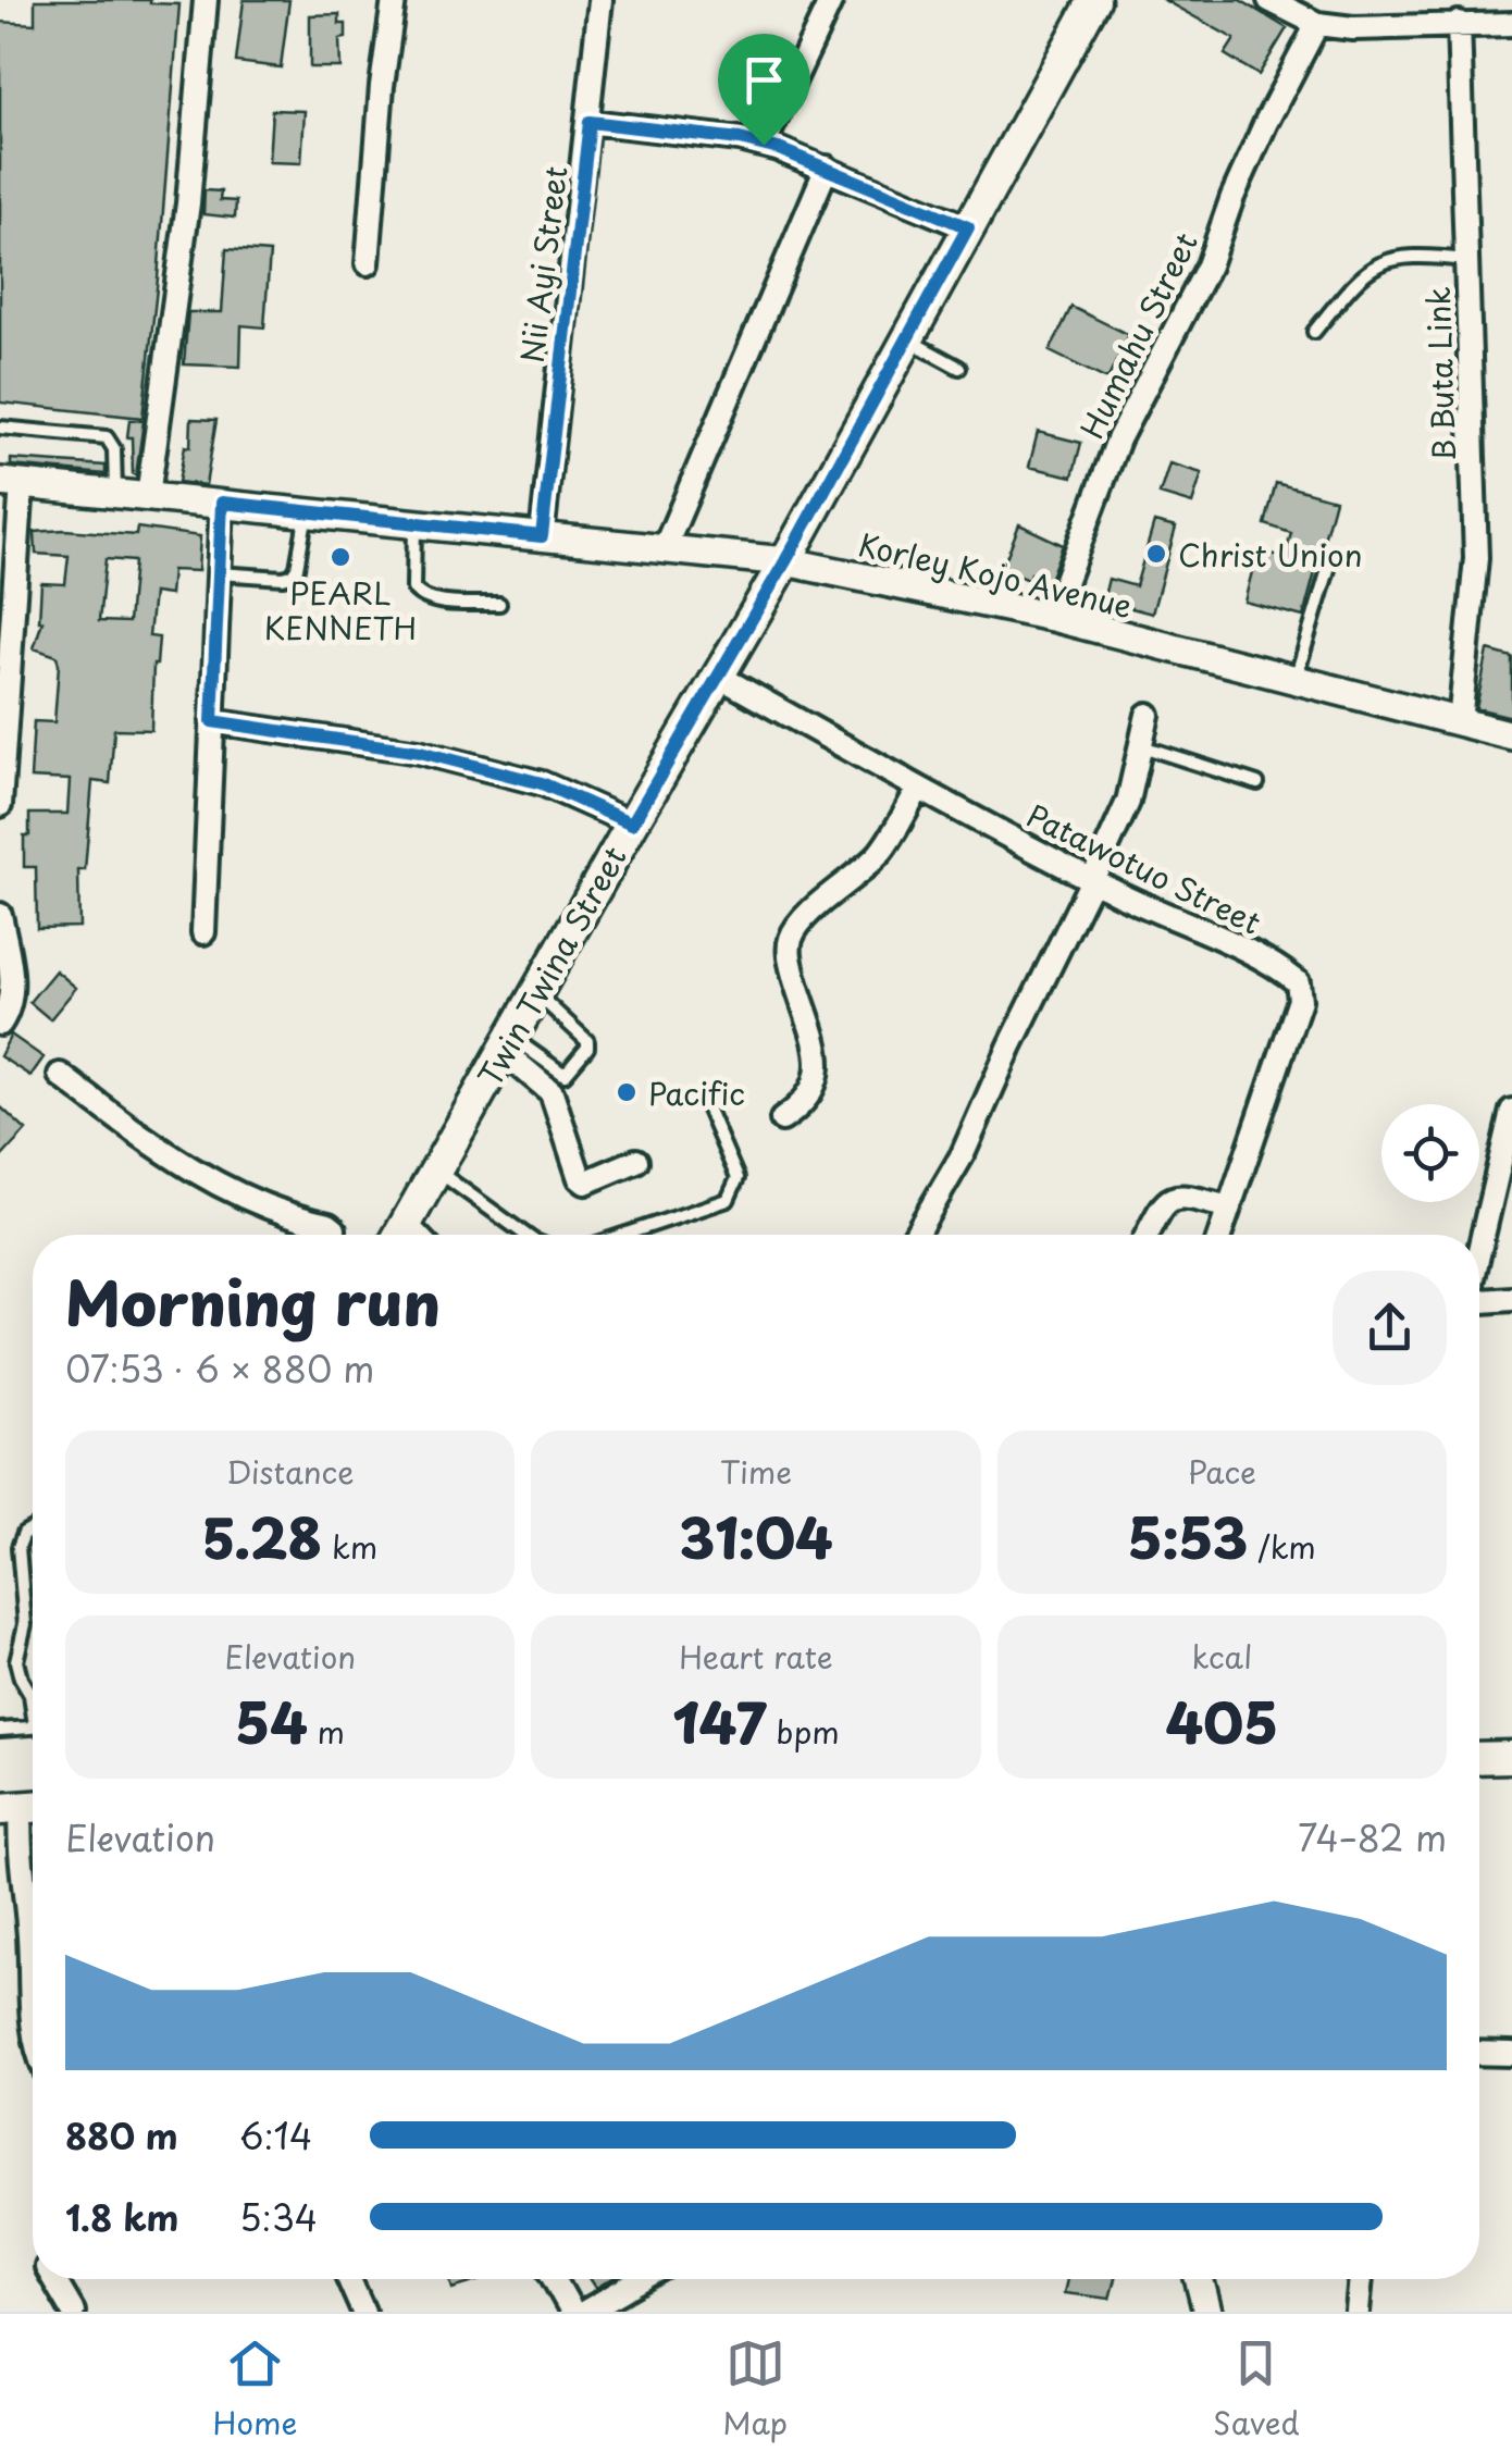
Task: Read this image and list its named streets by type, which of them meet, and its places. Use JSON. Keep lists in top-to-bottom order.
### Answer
{
  "streets": {
    "main road": ["Twin Twina Street"],
    "street": [
      "Nii Ayi Street",
      "Humahu Street",
      "B Buta Link",
      "Korley Kojo Avenue",
      "Patawotuo Street"
    ]
  },
  "crossings": [
    ["Nii Ayi Street", "Korley Kojo Avenue"],
    ["Humahu Street", "Korley Kojo Avenue"],
    ["B Buta Link", "Korley Kojo Avenue"],
    ["Korley Kojo Avenue", "Twin Twina Street"],
    ["Patawotuo Street", "Twin Twina Street"]
  ],
  "places": ["Christ Union", "PEARL KENNETH", "Pacific"],
  "page": {
    "heading": ["Morning run", "07:53 · 6 × 880 m"],
    "stats": [
      ["Distance", "5.28 km"],
      ["Time", "31:04"],
      ["Pace", "5:53 /km"],
      ["Elevation", "54 m"],
      ["Heart rate", "147 bpm"],
      ["kcal", "405"]
    ],
    "chart": ["Elevation", "74–82 m"],
    "list": [
      {
        "name": "880 m",
        "note": "6:14"
      },
      {
        "name": "1.8 km",
        "note": "5:34"
      }
    ],
    "tabs": ["Home", "Map", "Saved"]
  }
}
